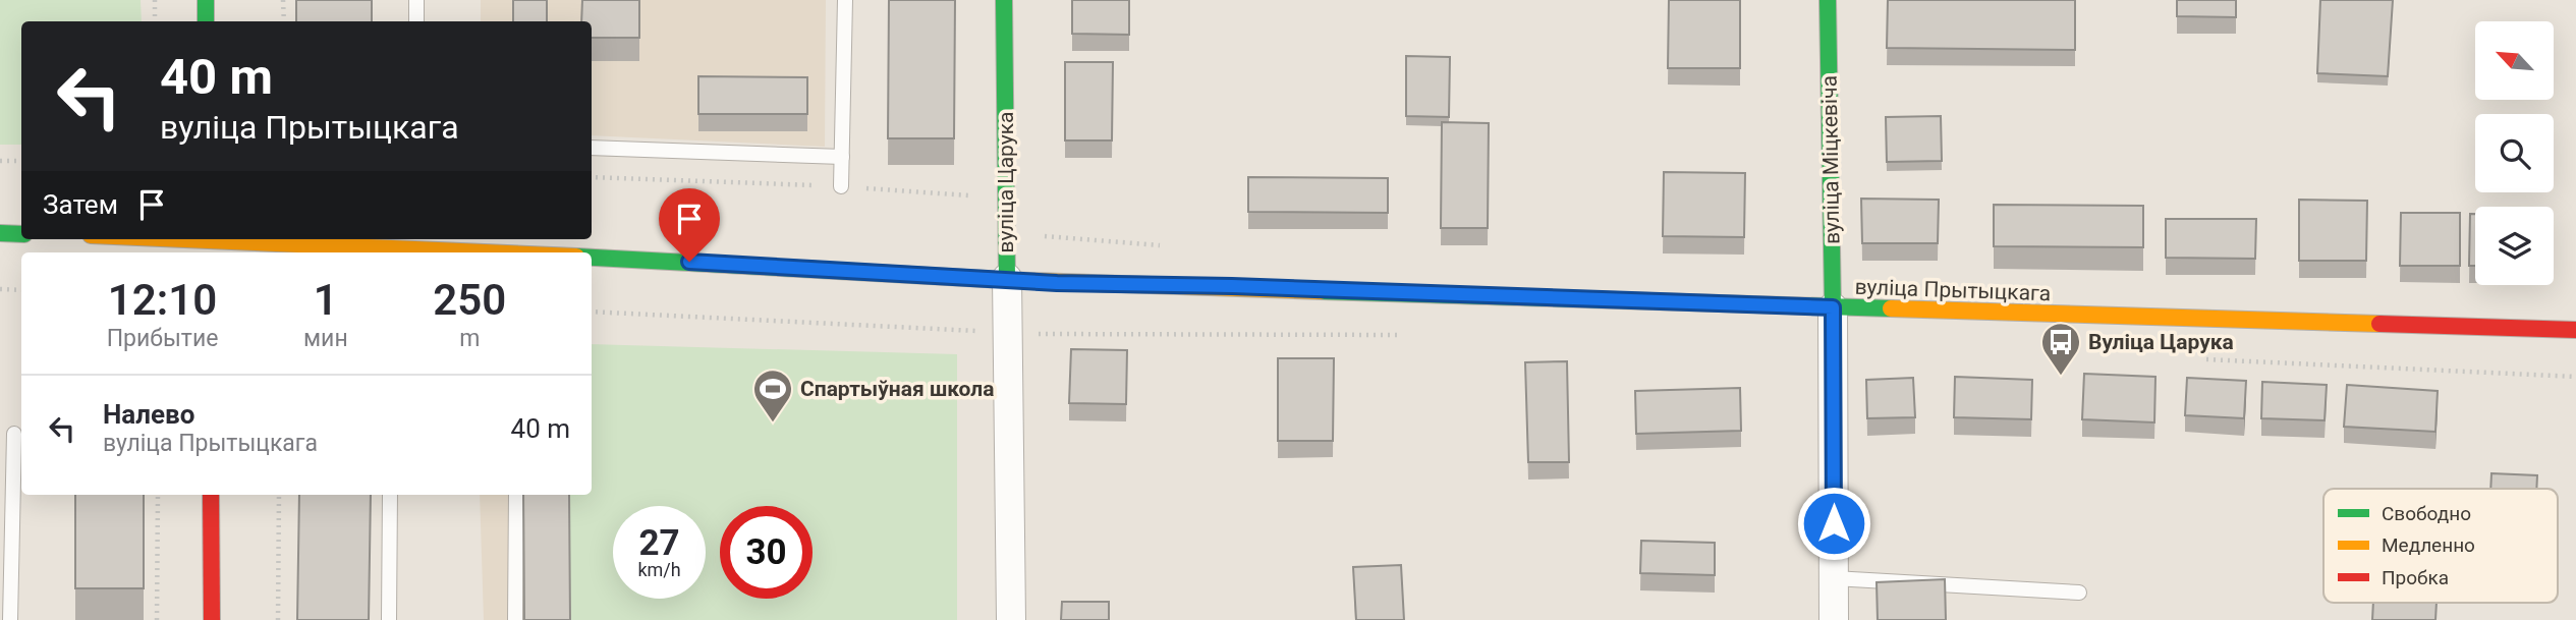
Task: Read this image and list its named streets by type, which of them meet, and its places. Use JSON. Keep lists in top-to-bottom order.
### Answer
{
  "streets": {
    "main road": ["вуліца Міцкевіча", "вуліца Царука", "вуліца Прытыцкага"]
  },
  "crossings": [
    ["вуліца Міцкевіча", "вуліца Прытыцкага"],
    ["вуліца Царука", "вуліца Прытыцкага"]
  ],
  "places": {
    "bus stop": ["Вуліца Царука"],
    "sports": ["Спартыўная школа"]
  },
  "legend": ["Свободно", "Медленно", "Пробка"],
  "north": "top left",
  "page": {
    "turn": ["40 m", "вуліца Прытыцкага"],
    "then": "Затем",
    "eta": [
      "12:10",
      "Прибытие",
      "1",
      "мин",
      "250",
      "m"
    ],
    "list": [
      {
        "name": "Налево",
        "note": "вуліца Прытыцкага",
        "value": "40 m"
      }
    ],
    "speed": "27 km/h",
    "limit": "30"
  }
}
